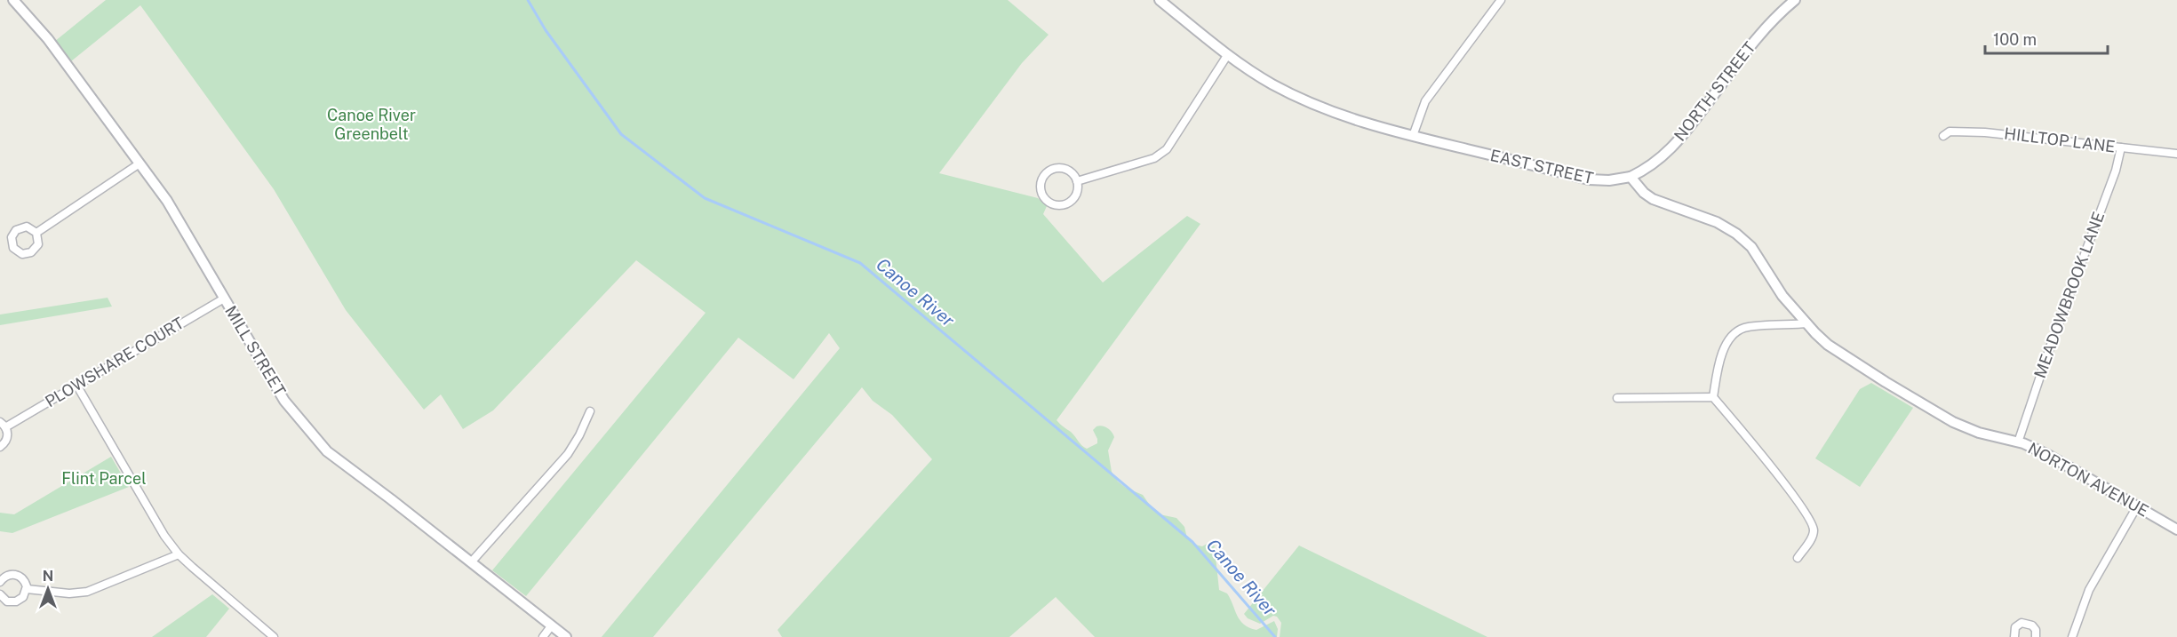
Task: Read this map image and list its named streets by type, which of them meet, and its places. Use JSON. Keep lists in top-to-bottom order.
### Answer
{
  "streets": {
    "street": [
      "NORTH STREET",
      "HILLTOP LANE",
      "EAST STREET",
      "MEADOWBROOK LANE",
      "MILL STREET",
      "PLOWSHARE COURT",
      "NORTON AVENUE"
    ]
  },
  "crossings": [
    ["NORTH STREET", "EAST STREET"],
    ["HILLTOP LANE", "MEADOWBROOK LANE"],
    ["MEADOWBROOK LANE", "NORTON AVENUE"],
    ["MILL STREET", "PLOWSHARE COURT"]
  ],
  "water": ["Canoe River"],
  "parks": ["Canoe River Greenbelt", "Flint Parcel"],
  "scale_bar": "100 m",
  "north": "top"
}
